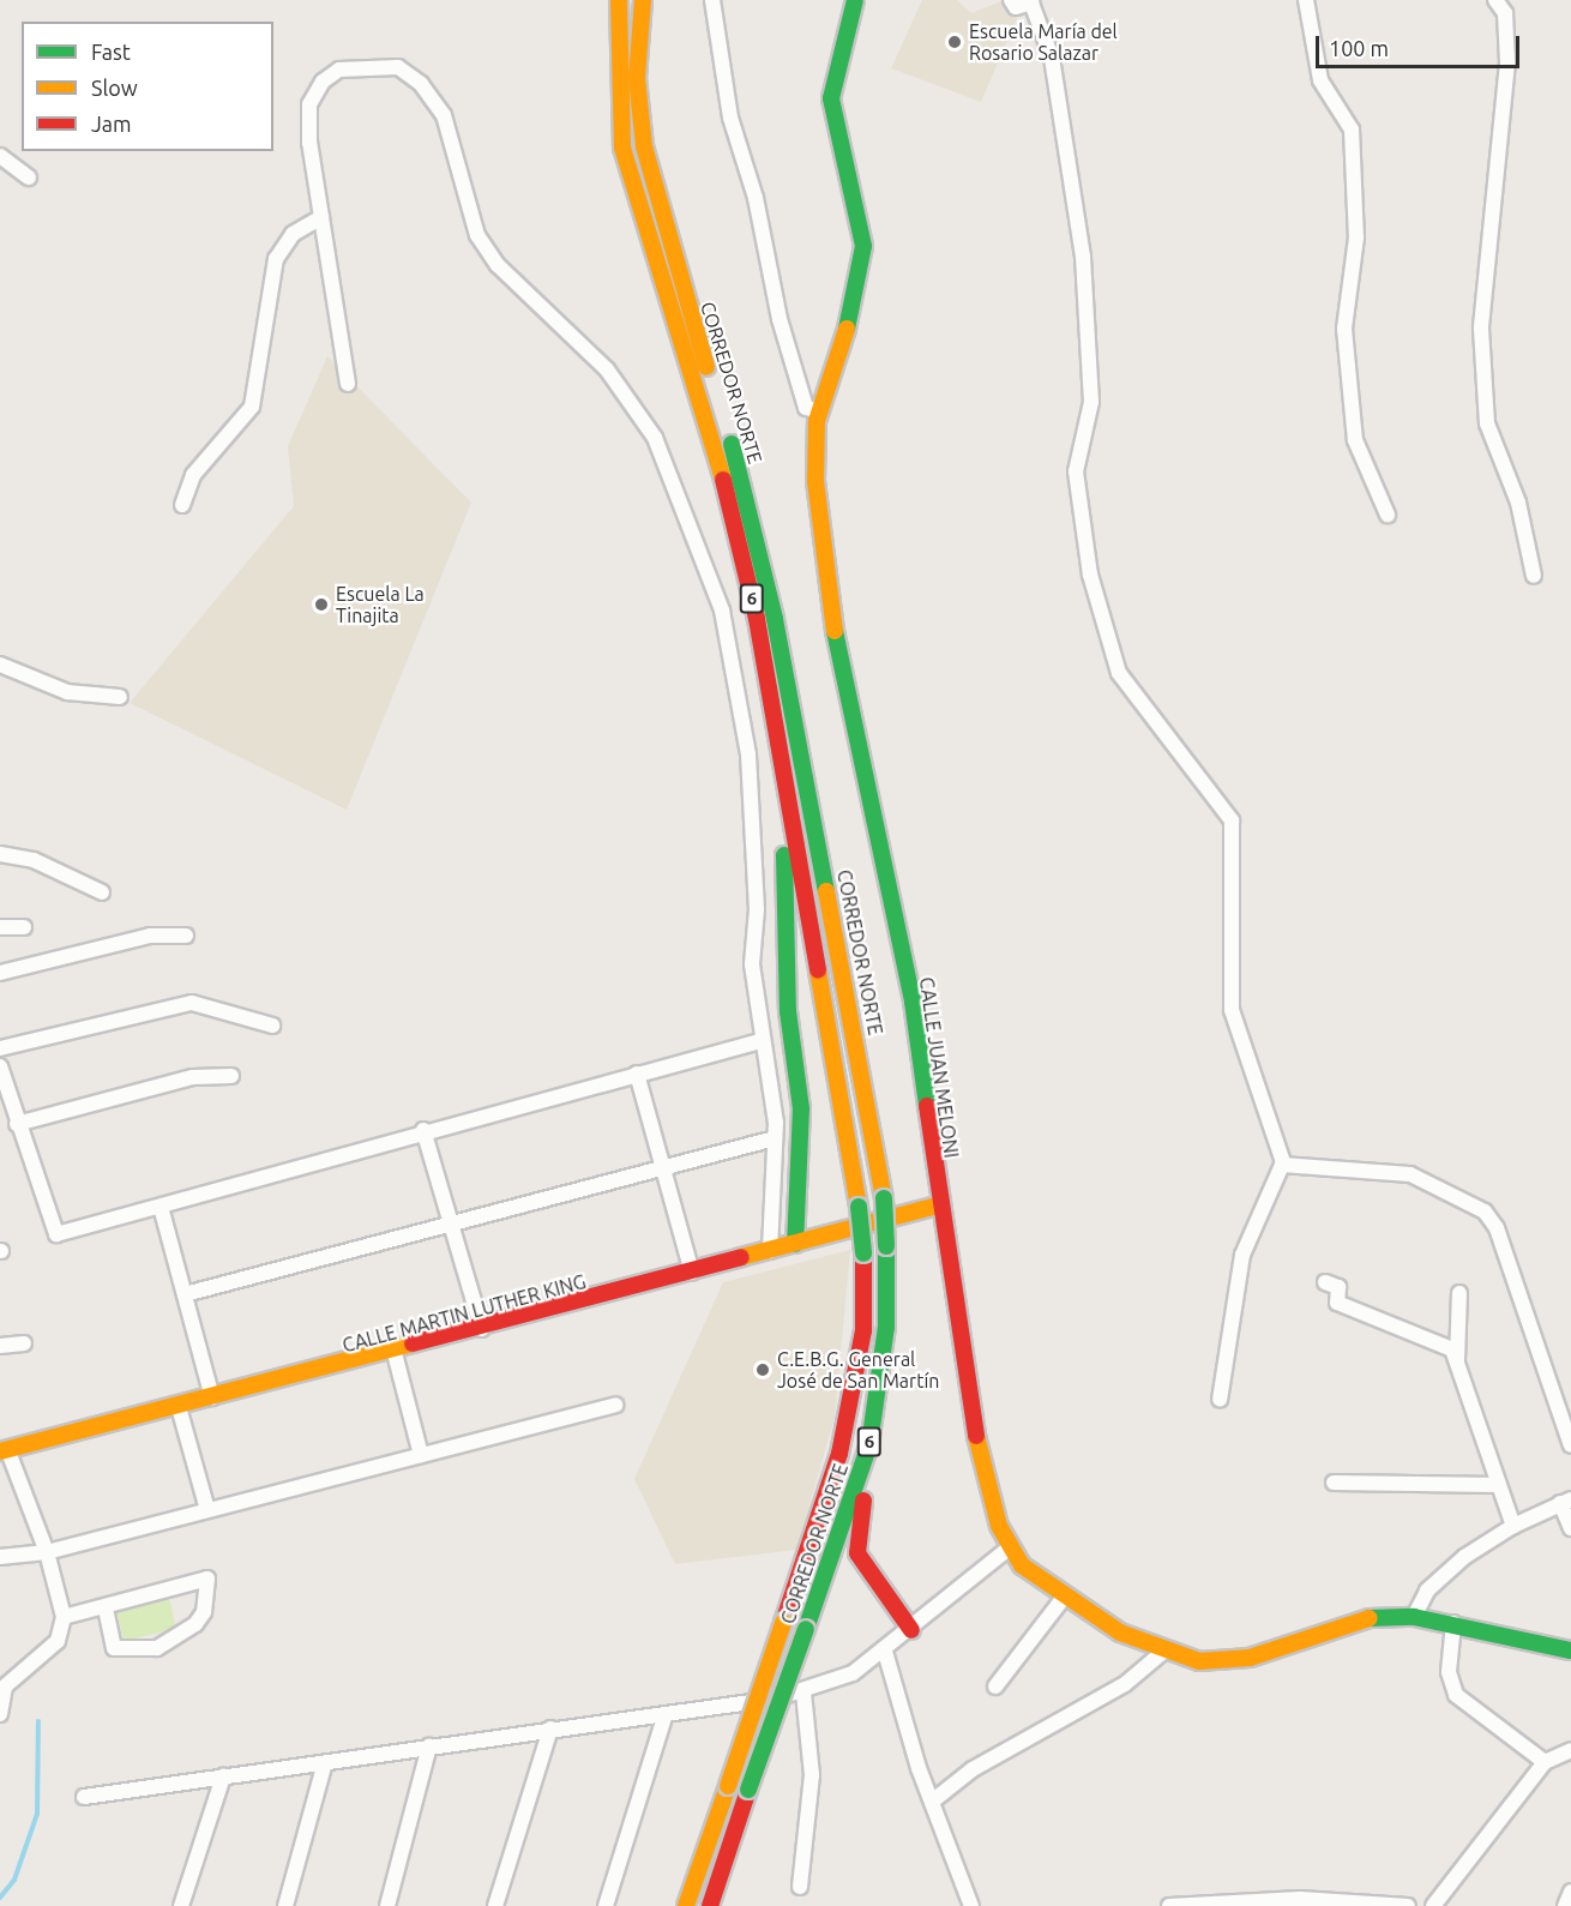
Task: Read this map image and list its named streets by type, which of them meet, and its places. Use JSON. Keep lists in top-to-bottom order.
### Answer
{
  "streets": {
    "main road": [
      "CORREDOR NORTE",
      "6",
      "CALLE JUAN MELONI",
      "CALLE MARTIN LUTHER KING"
    ]
  },
  "crossings": [
    ["CALLE JUAN MELONI", "CALLE MARTIN LUTHER KING"]
  ],
  "places": ["Escuela María del Rosario Salazar", "Escuela La Tinajita", "C.E.B.G. General José de San Martín"],
  "legend": ["Fast", "Slow", "Jam"],
  "scale_bar": "100 m"
}
